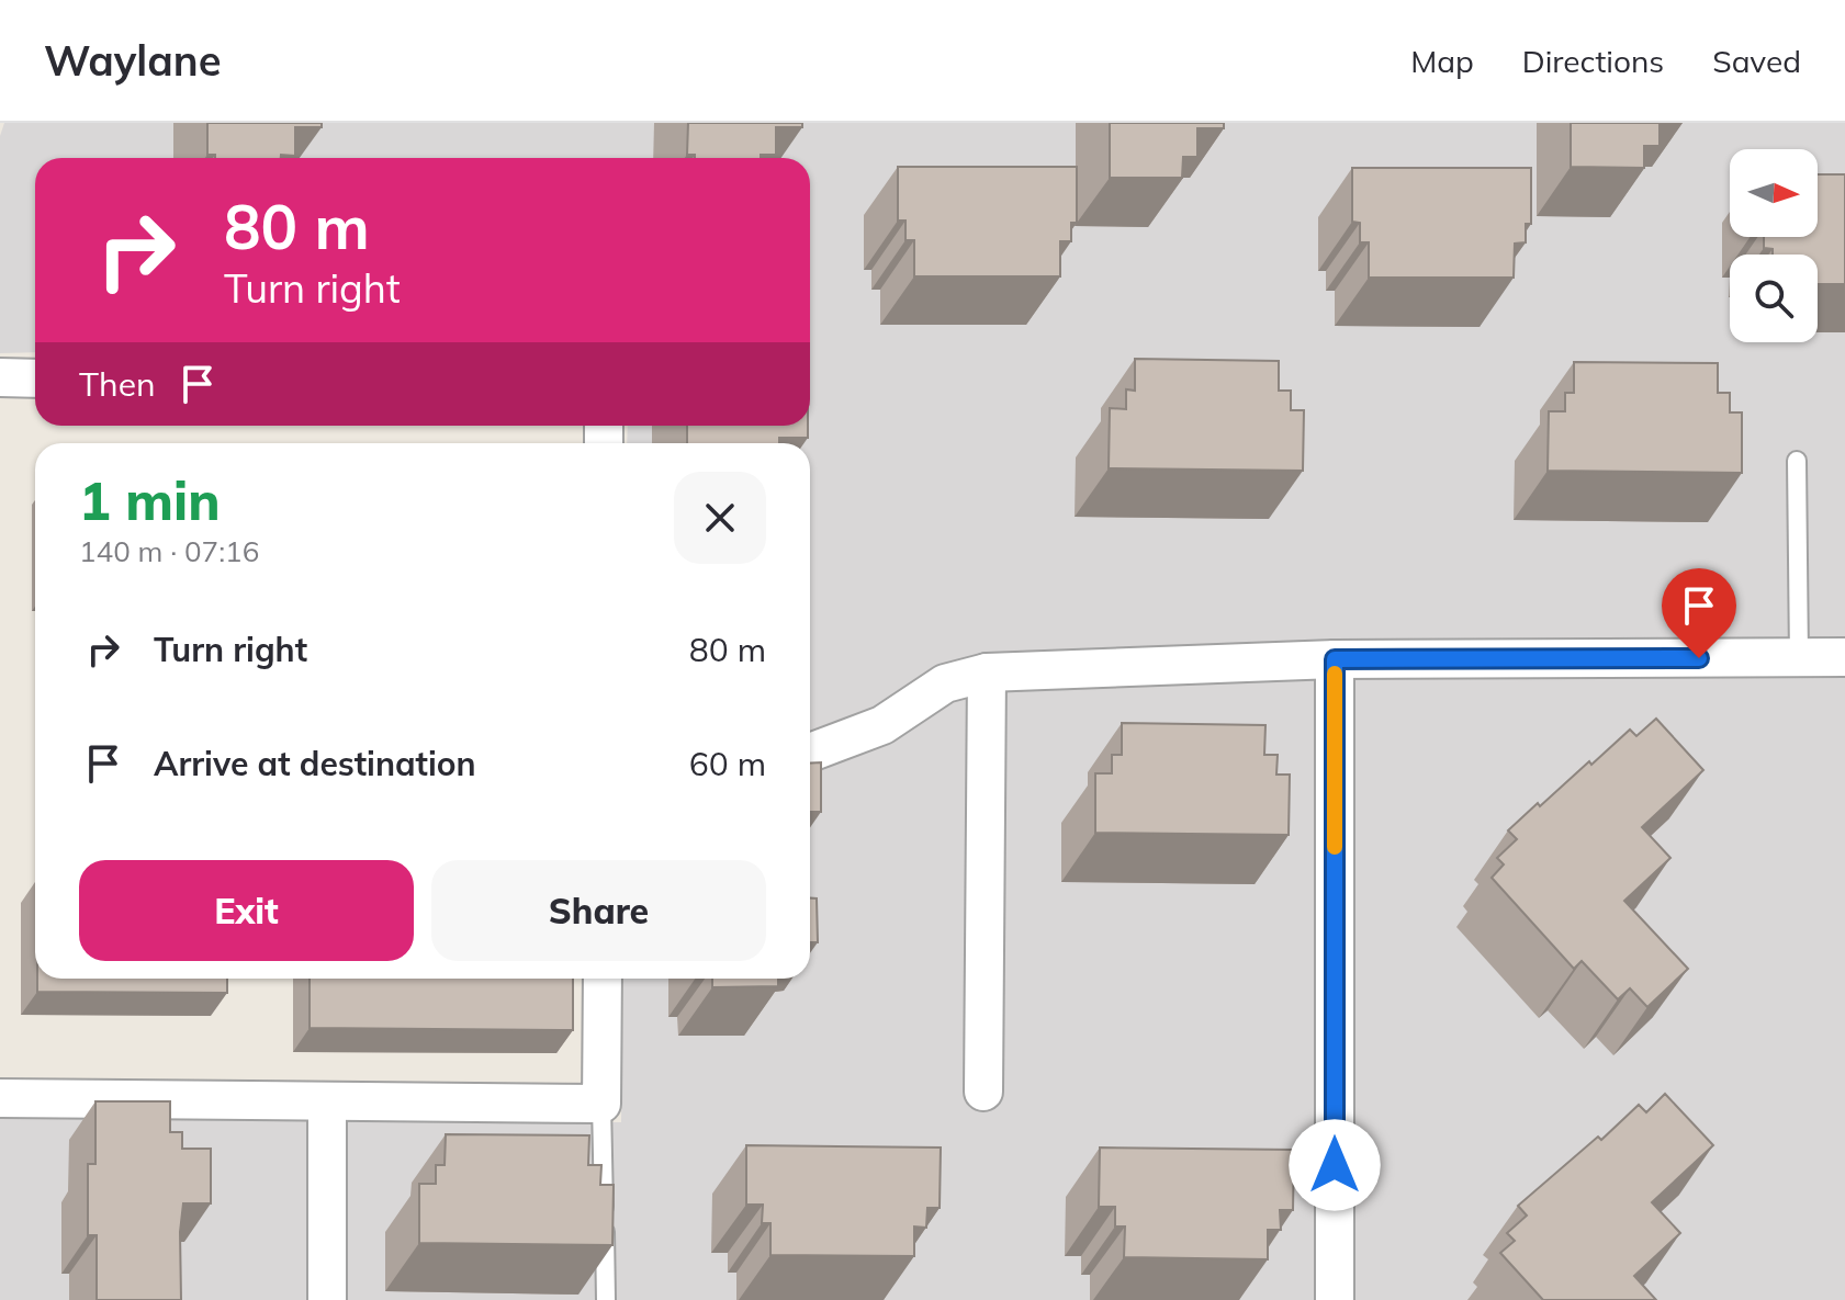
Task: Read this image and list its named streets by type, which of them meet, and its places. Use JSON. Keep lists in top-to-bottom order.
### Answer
{
  "north": "right",
  "page": {
    "header": "Waylane",
    "nav": ["Map", "Directions", "Saved"],
    "turn": ["80 m", "Turn right"],
    "then": "Then",
    "heading": ["1 min", "140 m · 07:16"],
    "list": [
      {
        "name": "Turn right",
        "value": "80 m"
      },
      {
        "name": "Arrive at destination",
        "value": "60 m"
      }
    ],
    "buttons": ["Exit", "Share"]
  }
}
